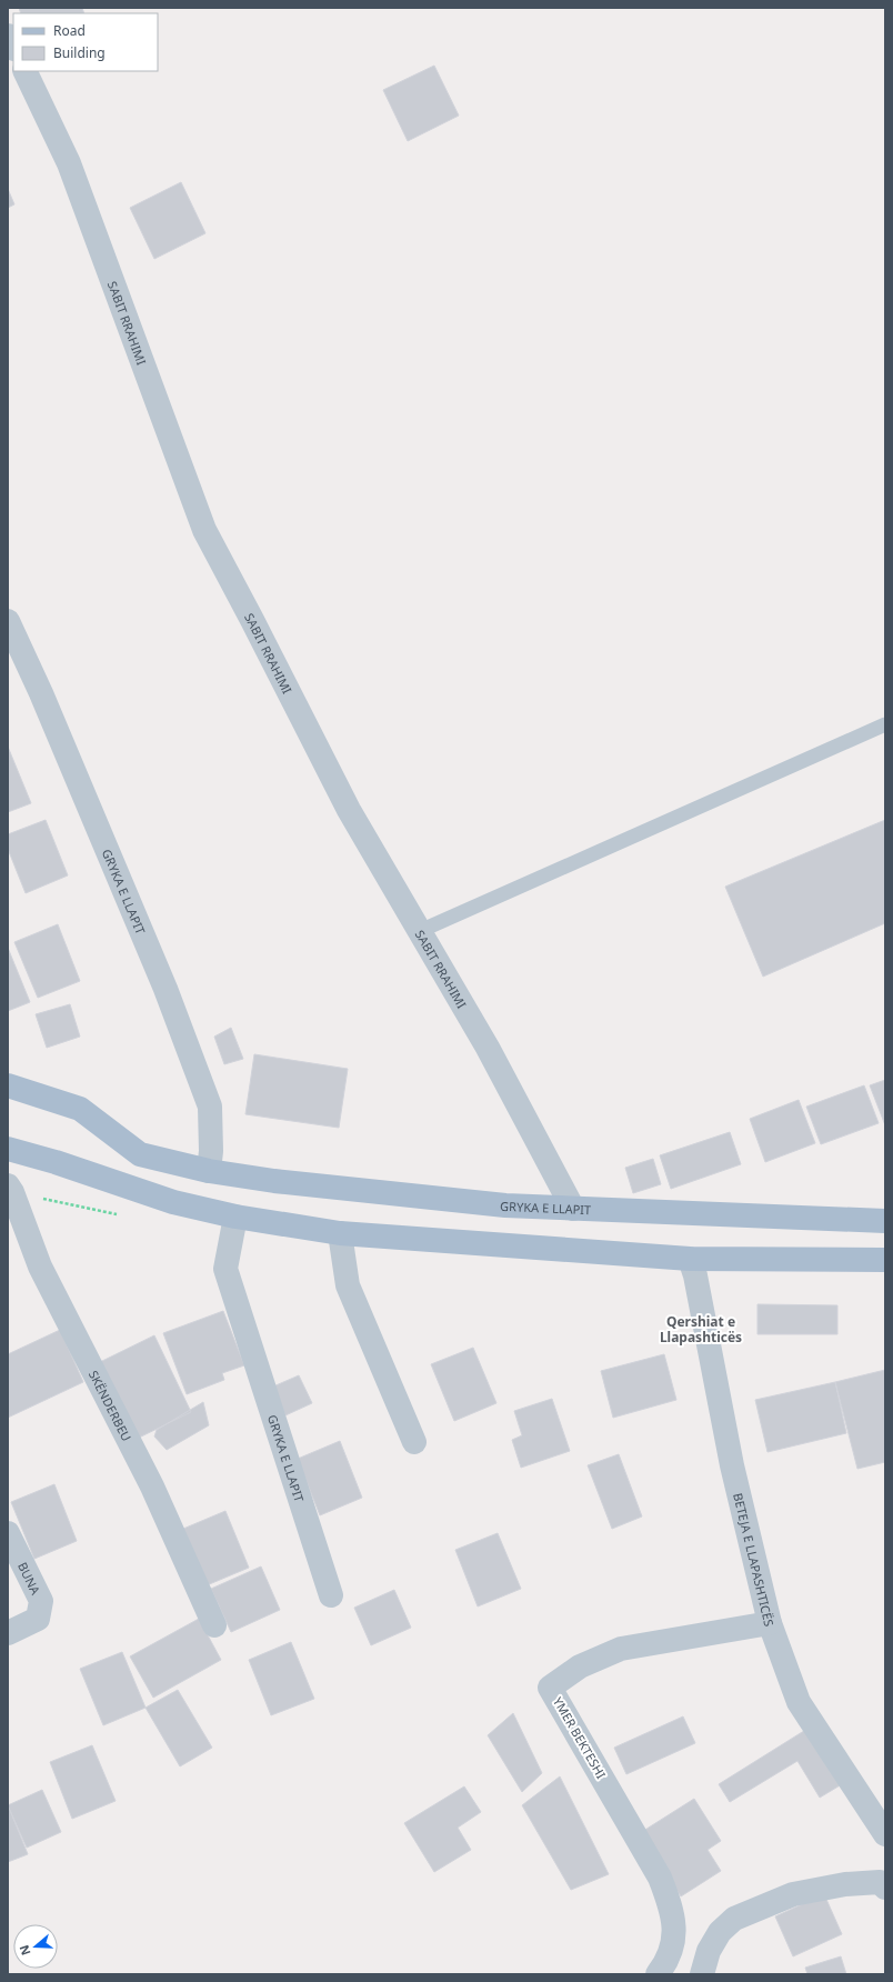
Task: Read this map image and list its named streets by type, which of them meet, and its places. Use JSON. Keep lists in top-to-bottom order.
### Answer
{
  "streets": {
    "main road": ["GRYKA E LLAPIT"],
    "street": [
      "SABIT RRAHIMI",
      "SKËNDERBEU",
      "BETEJA E LLAPASHTICËS",
      "BUNA",
      "YMER BEKTESHI"
    ]
  },
  "crossings": [
    ["SABIT RRAHIMI", "GRYKA E LLAPIT"],
    ["BETEJA E LLAPASHTICËS", "YMER BEKTESHI"]
  ],
  "districts": ["Qershiat e Llapashticës"],
  "legend": ["Road", "Building"],
  "north": "left"
}
